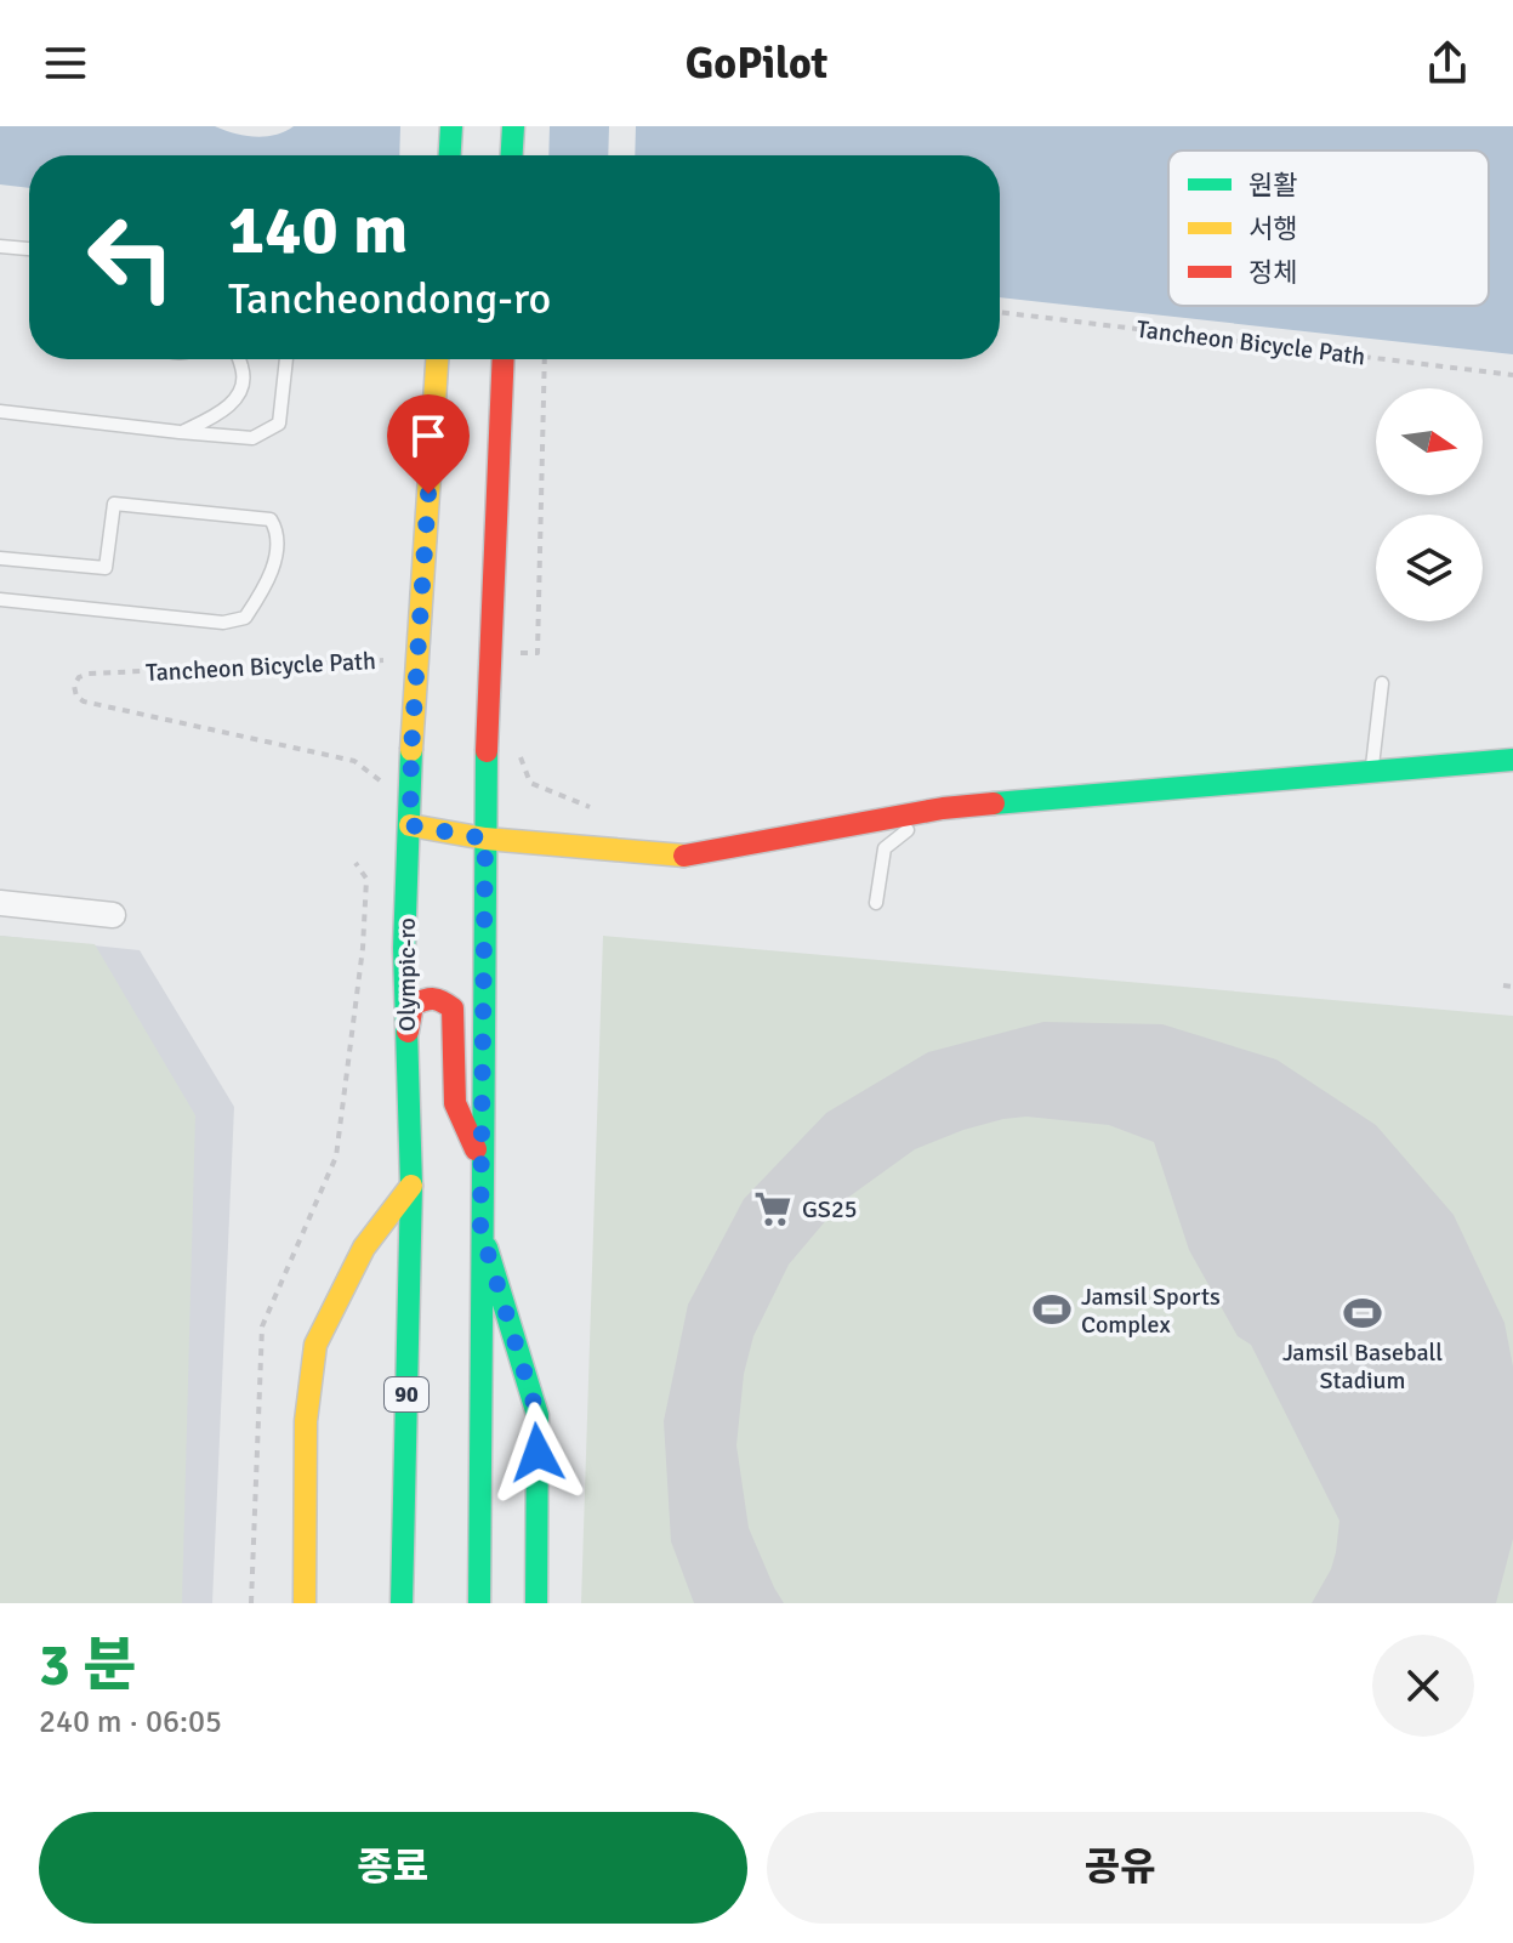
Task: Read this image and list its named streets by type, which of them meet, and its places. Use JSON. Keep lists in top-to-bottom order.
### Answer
{
  "streets": {
    "main road": ["Olympic-ro", "90"],
    "path": ["Tancheon Bicycle Path"]
  },
  "places": {
    "supermarket": ["GS25"],
    "sports": ["Jamsil Sports Complex", "Jamsil Baseball Stadium"]
  },
  "legend": ["원활", "서행", "정체"],
  "north": "right",
  "page": {
    "header": "GoPilot",
    "turn": ["140 m", "Tancheondong-ro"],
    "heading": ["3 분", "240 m · 06:05"],
    "buttons": ["종료", "공유"]
  }
}
